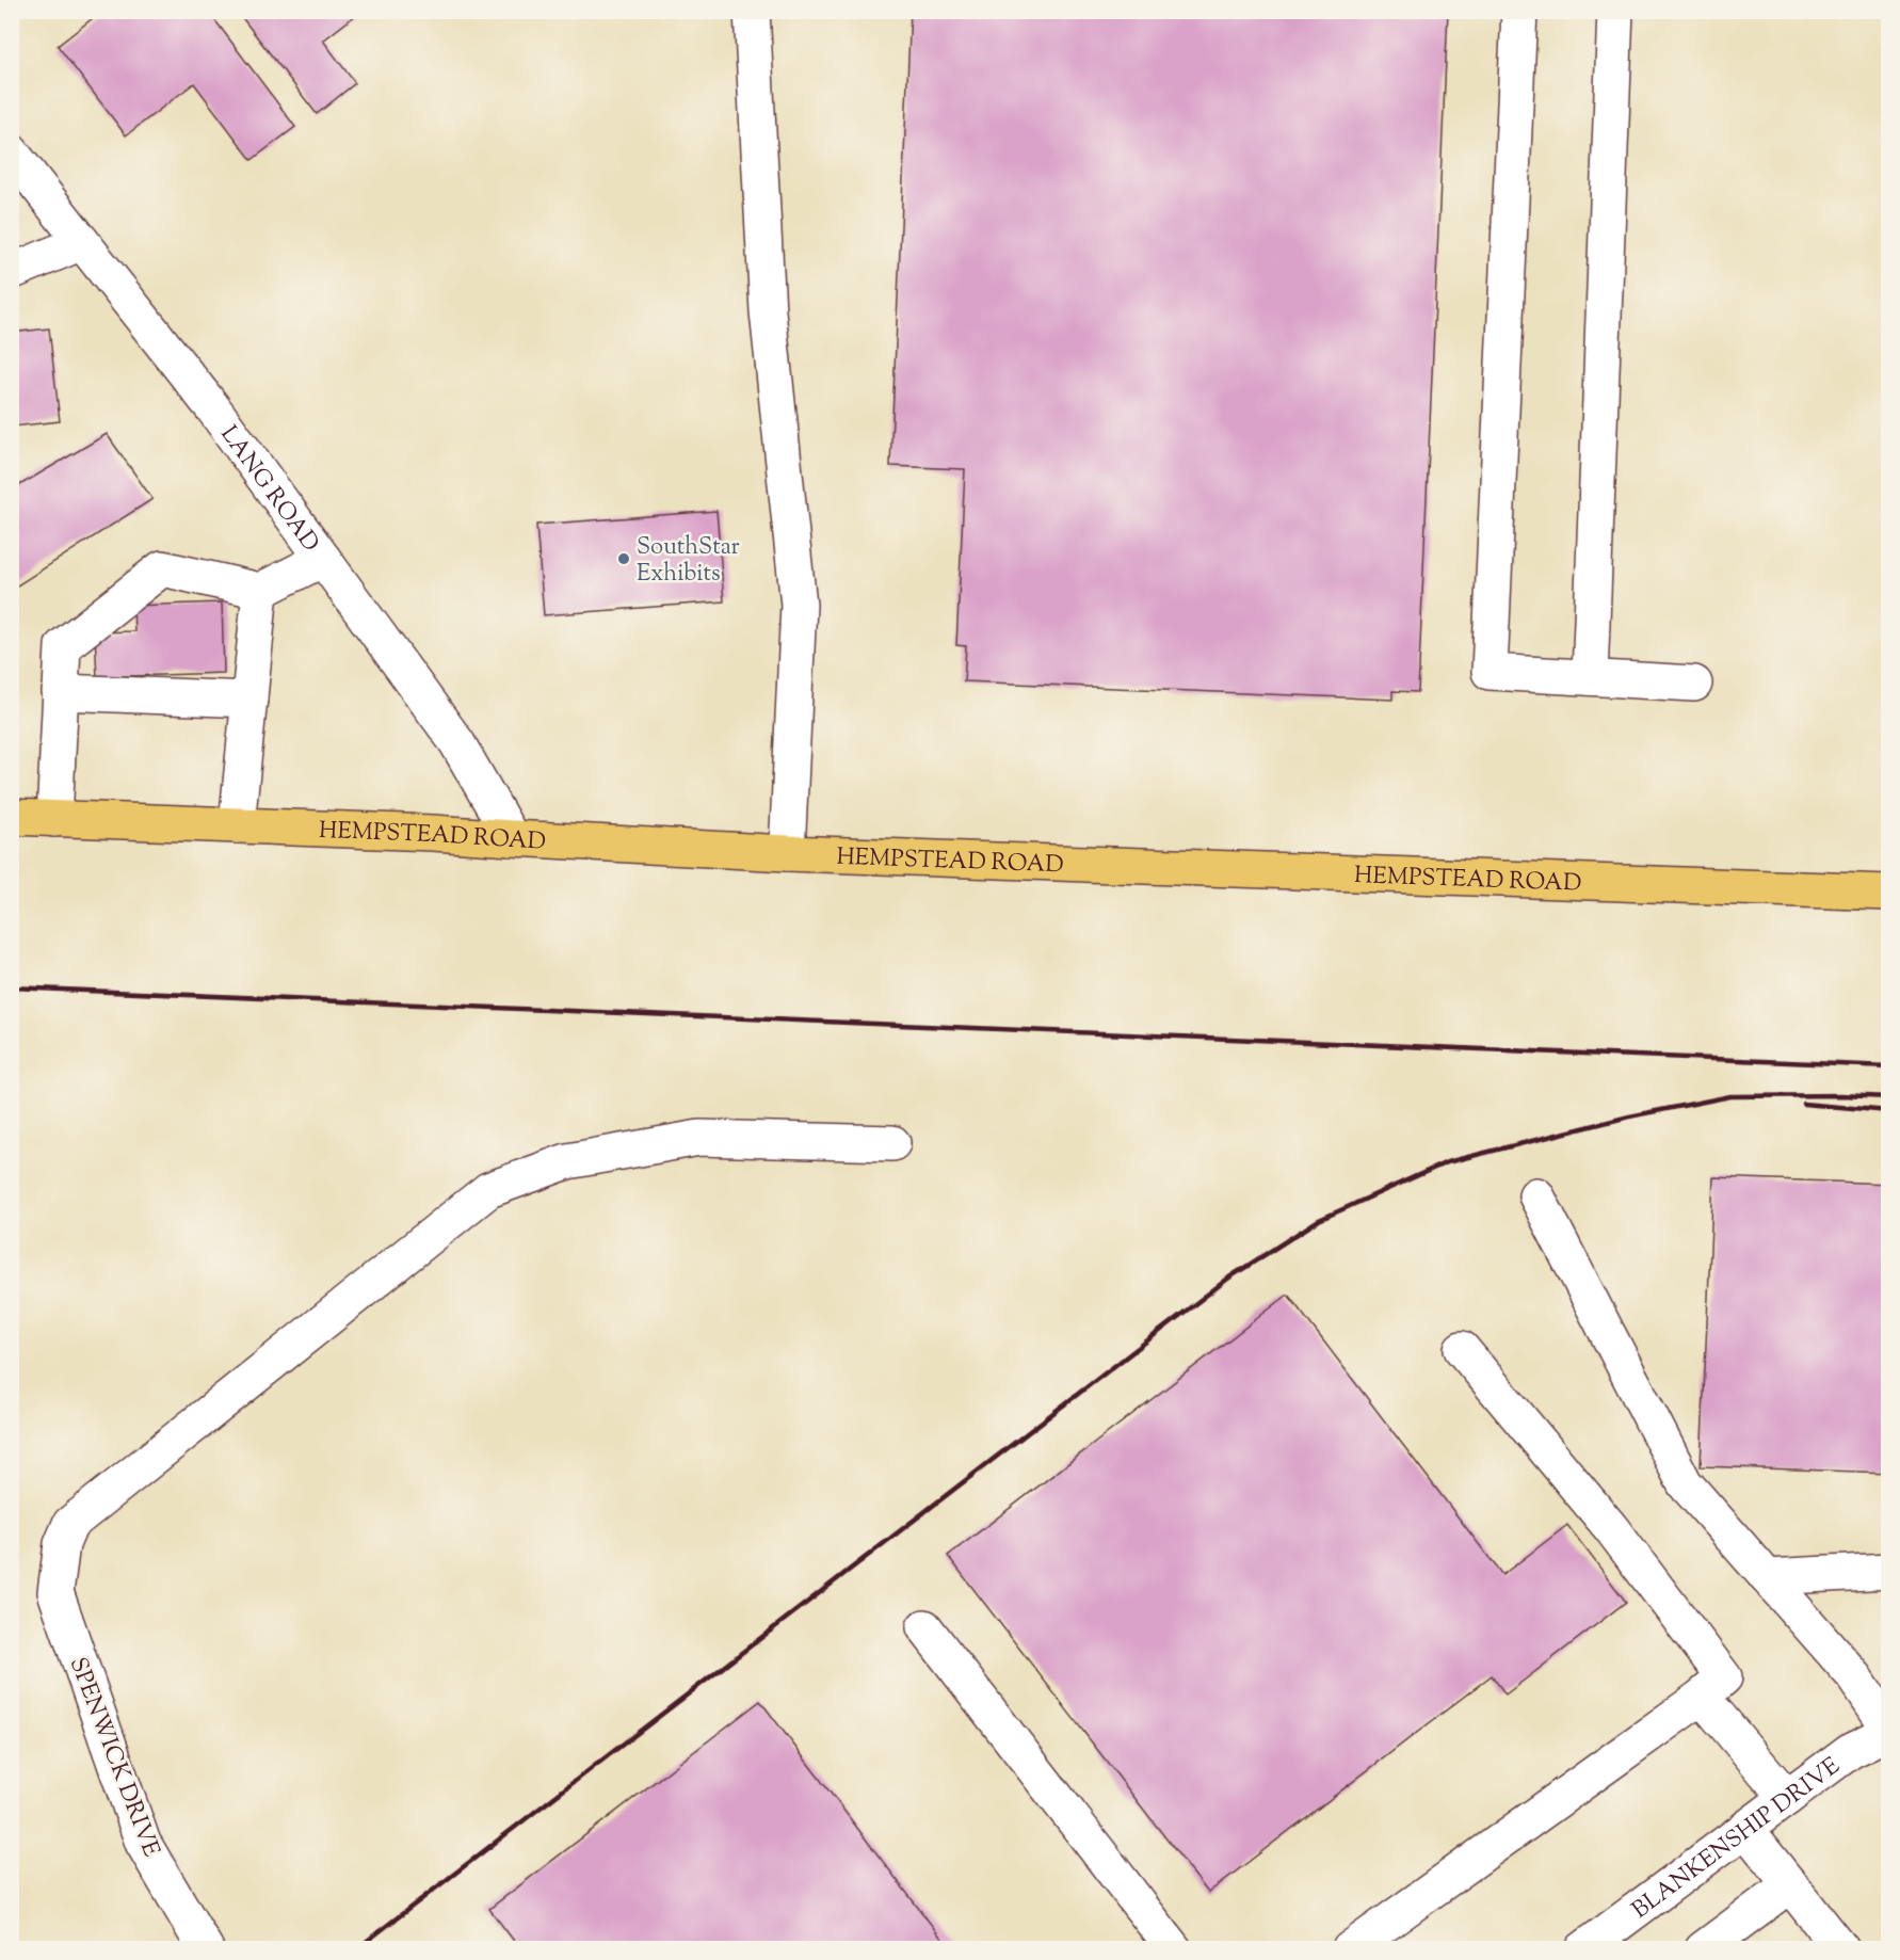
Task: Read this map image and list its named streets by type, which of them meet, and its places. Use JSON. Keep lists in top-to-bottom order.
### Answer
{
  "streets": {
    "main road": ["HEMPSTEAD ROAD"],
    "street": ["LANG ROAD", "SPENWICK DRIVE", "BLANKENSHIP DRIVE"]
  },
  "crossings": [
    ["LANG ROAD", "HEMPSTEAD ROAD"]
  ],
  "places": ["SouthStar Exhibits"]
}
